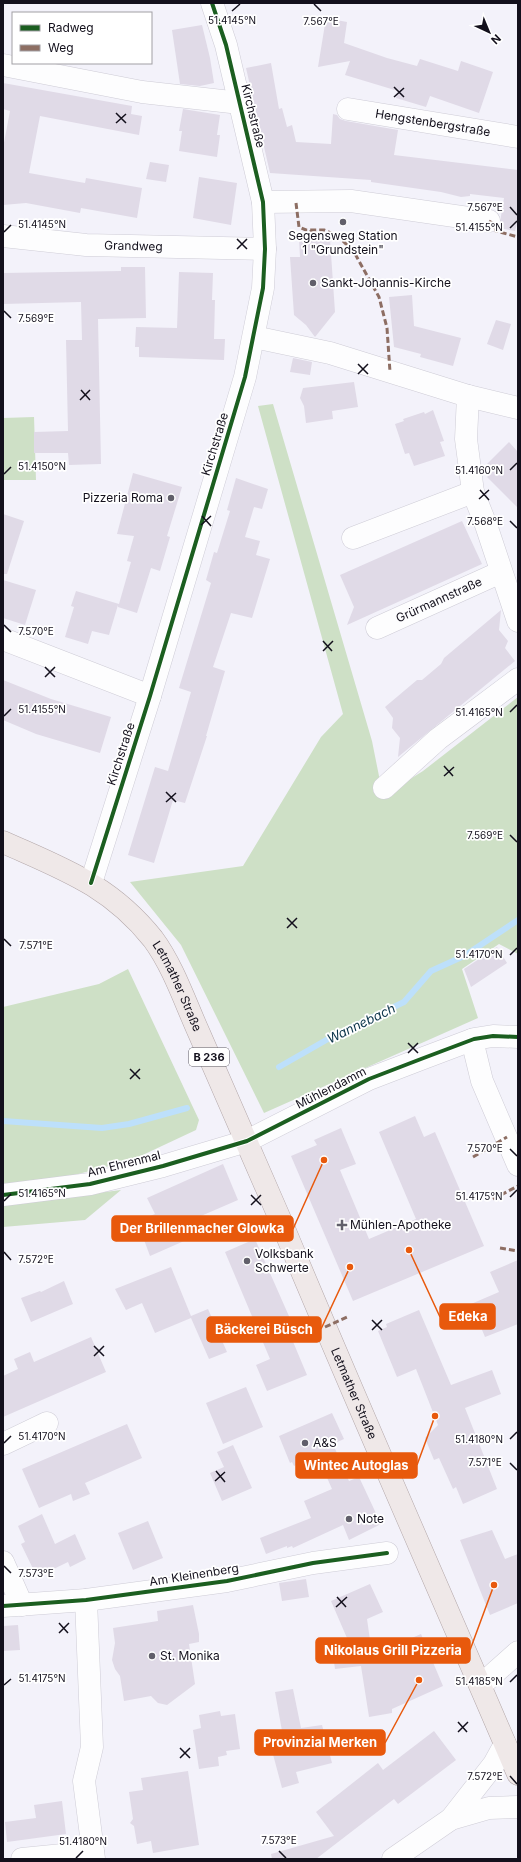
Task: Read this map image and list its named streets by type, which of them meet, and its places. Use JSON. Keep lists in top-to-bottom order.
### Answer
{
  "streets": {
    "main road": ["Letmather Straße", "B 236"],
    "street": [
      "Kirchstraße",
      "Hengstenbergstraße",
      "Grandweg",
      "Grürmannstraße",
      "Mühlendamm",
      "Am Ehrenmal",
      "Am Kleinenberg"
    ]
  },
  "crossings": [
    ["Kirchstraße", "Grandweg"],
    ["Kirchstraße", "Letmather Straße"],
    ["Letmather Straße", "Mühlendamm"],
    ["Letmather Straße", "Am Ehrenmal"],
    ["Mühlendamm", "Am Ehrenmal"]
  ],
  "water": ["Wannebach"],
  "places": {
    "other": [
      "Segensweg Station 1 \"Grundstein\"",
      "Sankt-Johannis-Kirche",
      "Pizzeria Roma",
      "Der Brillenmacher Glowka",
      "Edeka",
      "Volksbank Schwerte",
      "Bäckerei Büsch",
      "Wintec Autoglas",
      "A&S",
      "Note",
      "Nikolaus Grill Pizzeria",
      "St. Monika",
      "Provinzial Merken"
    ],
    "health": ["Mühlen-Apotheke"]
  },
  "legend": ["Radweg", "Weg"],
  "north": "bottom right",
  "coordinates": [
    "51.4145°N",
    "7.567°E",
    "51.4155°N",
    "7.569°E",
    "51.4150°N",
    "51.4160°N",
    "7.568°E",
    "7.570°E",
    "51.4165°N",
    "7.571°E",
    "51.4170°N",
    "51.4175°N",
    "7.572°E",
    "51.4180°N",
    "7.573°E",
    "51.4185°N"
  ]
}
